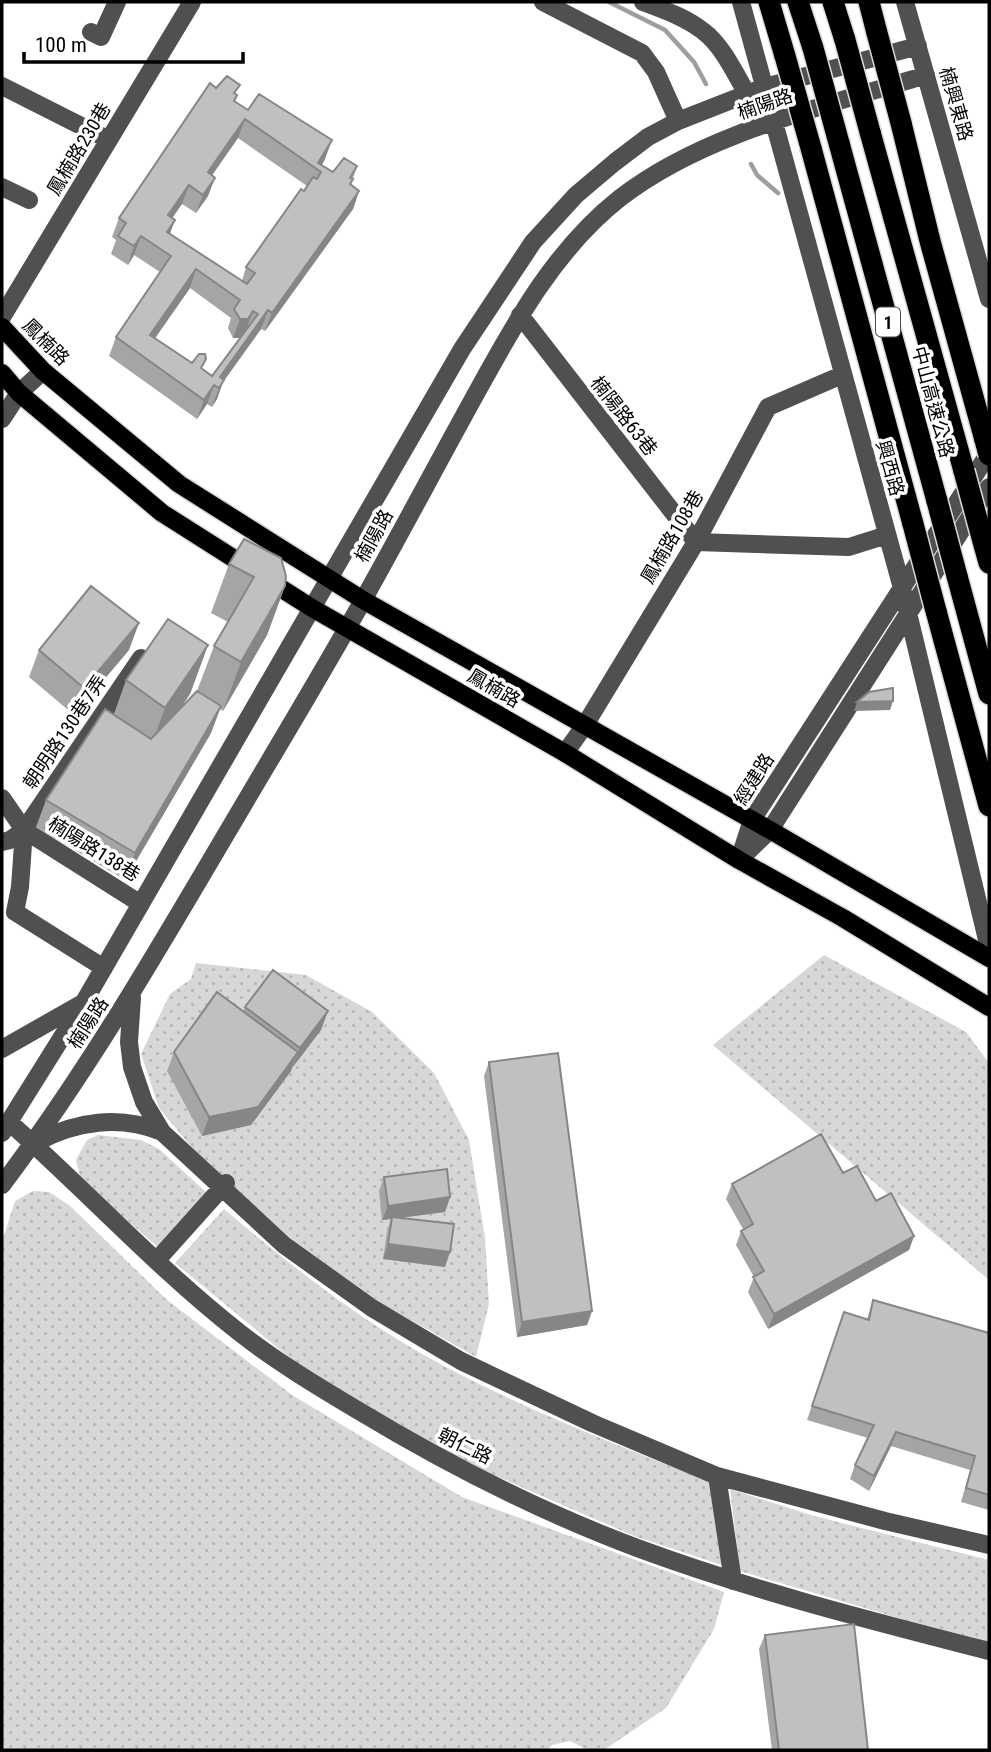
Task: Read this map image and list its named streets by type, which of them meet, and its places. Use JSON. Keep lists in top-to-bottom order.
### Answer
{
  "streets": {
    "highway": ["1", "中山高速公路"],
    "main road": ["鳳楠路"],
    "street": [
      "楠陽路",
      "楠興東路",
      "鳳楠路230巷",
      "楠陽路63巷",
      "興西路",
      "鳳楠路108巷",
      "朝明路130巷7弄",
      "經建路",
      "楠陽路138巷",
      "朝仁路"
    ]
  },
  "crossings": [
    ["楠陽路", "楠興東路"],
    ["楠陽路", "鳳楠路"],
    ["楠陽路", "楠陽路63巷"],
    ["楠陽路", "興西路"],
    ["楠陽路", "楠陽路138巷"],
    ["楠陽路", "朝仁路"],
    ["鳳楠路", "鳳楠路108巷"],
    ["鳳楠路", "經建路"],
    ["楠陽路63巷", "鳳楠路108巷"],
    ["興西路", "鳳楠路108巷"],
    ["興西路", "經建路"],
    ["朝明路130巷7弄", "楠陽路138巷"]
  ],
  "scale_bar": "100 m"
}
